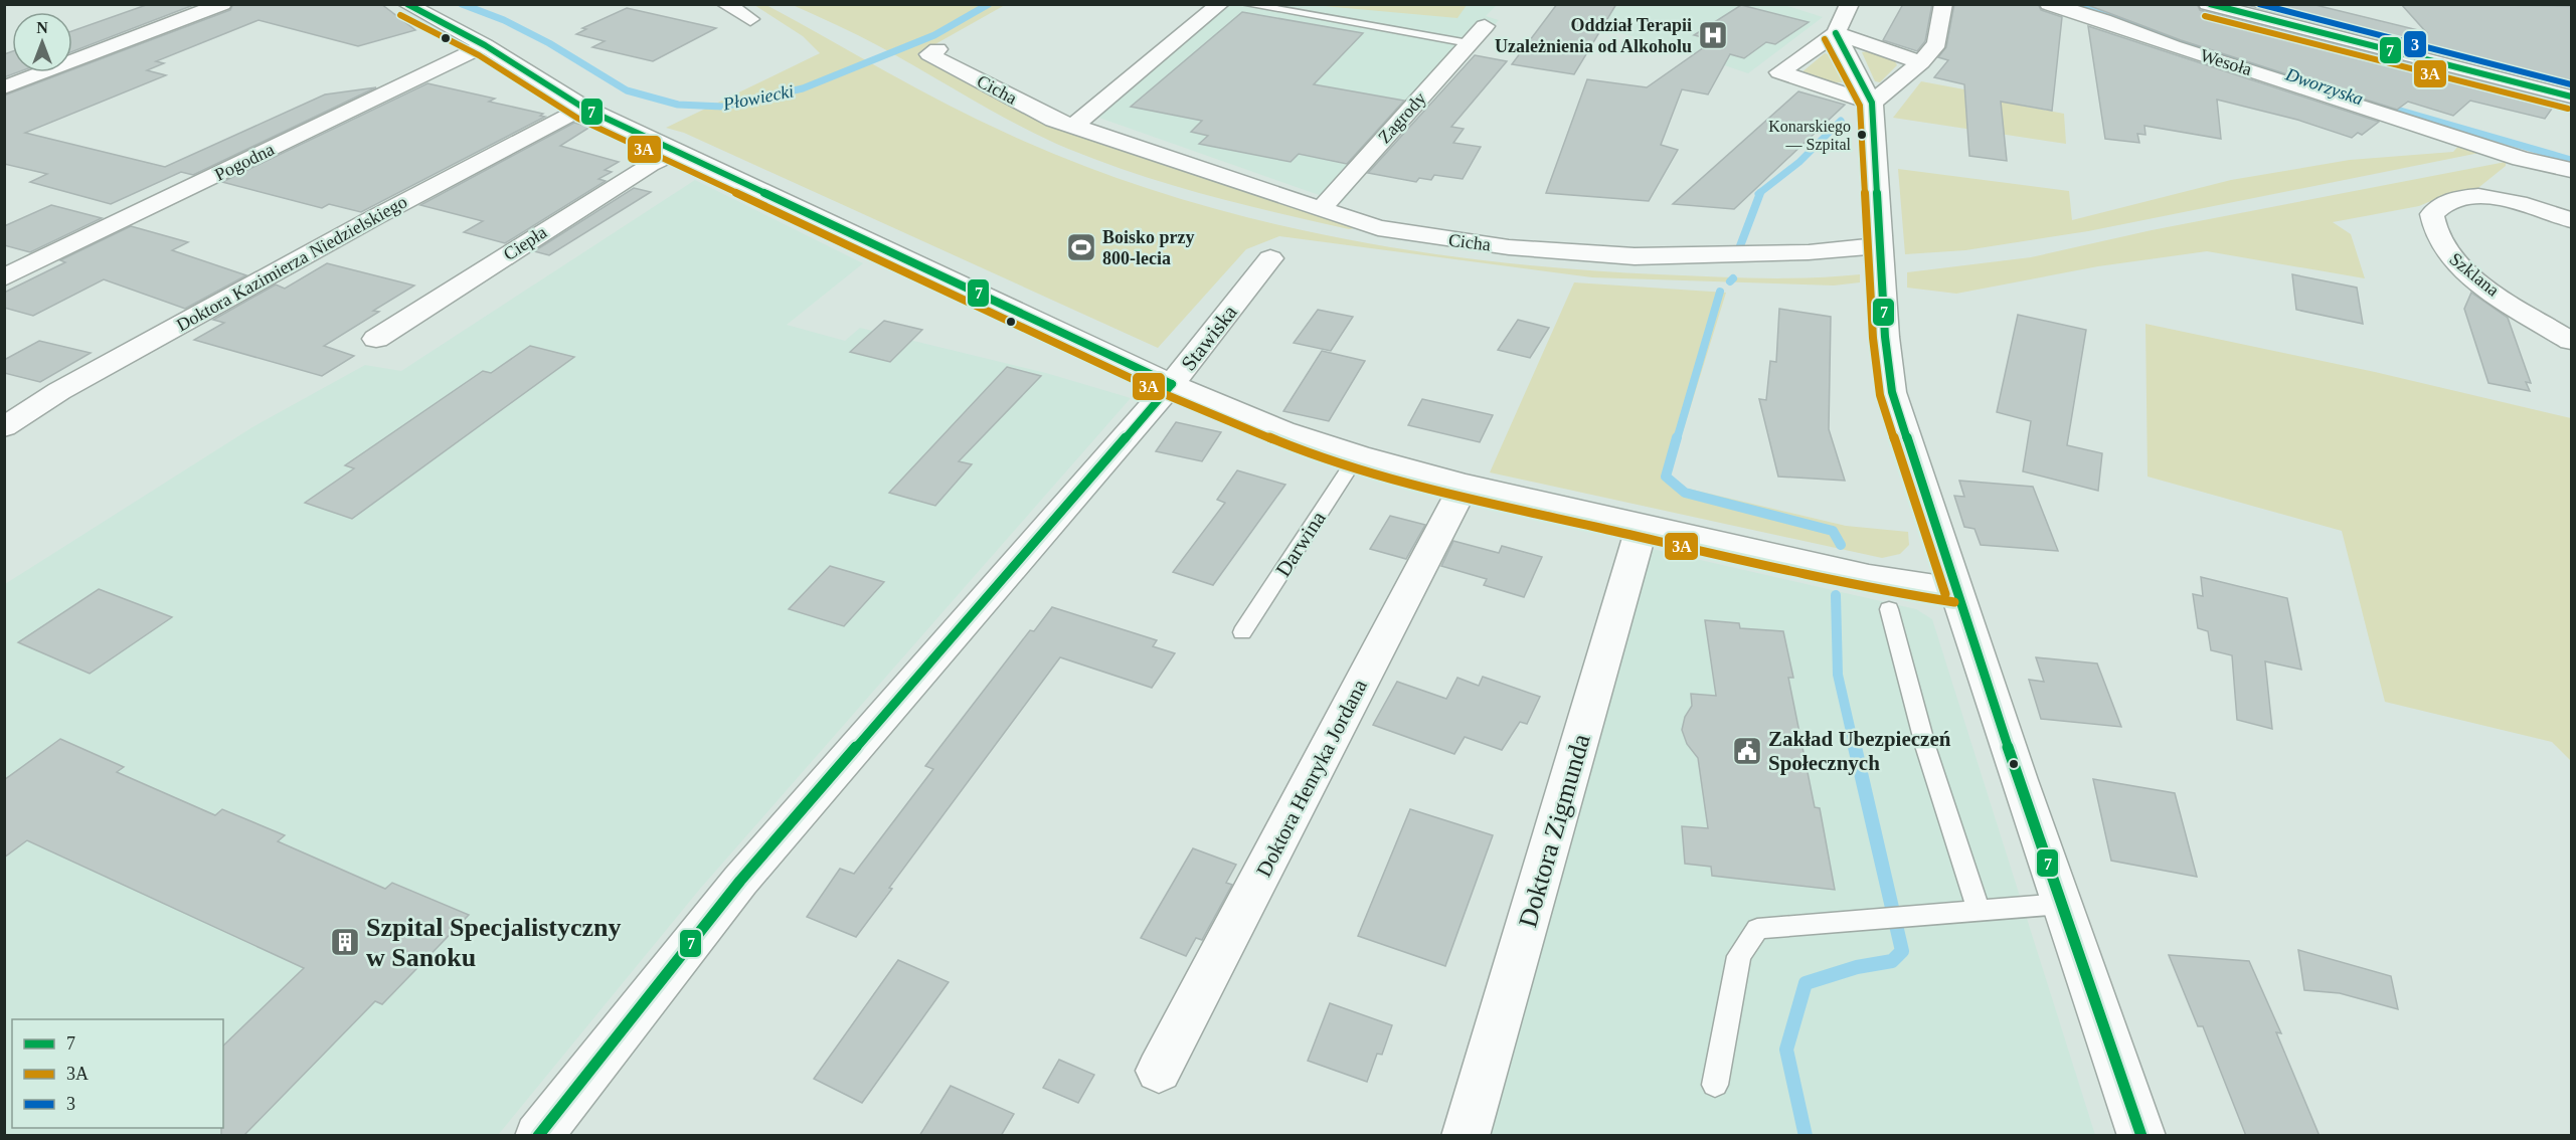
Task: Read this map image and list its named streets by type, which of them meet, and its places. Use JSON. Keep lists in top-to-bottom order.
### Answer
{
  "streets": {
    "street": [
      "Wesoła",
      "Cicha",
      "Zagrody",
      "Pogodna",
      "Ciepła",
      "Doktora Kazimierza Niedzielskiego",
      "Szklana",
      "Stawiska",
      "Doktora Henryka Jordana",
      "Doktora Zigmunda"
    ],
    "lane": ["Darwina"]
  },
  "crossings": [
    ["Cicha", "Zagrody"]
  ],
  "water": ["Dworzyska", "Płowiecki"],
  "places": {
    "hospital": ["Oddział Terapii Uzależnienia od Alkoholu"],
    "other": ["Konarskiego — Szpital"],
    "sports": ["Boisko przy 800-lecia"],
    "public building": ["Zakład Ubezpieczeń Społecznych"],
    "building": ["Szpital Specjalistyczny w Sanoku"]
  },
  "lines": ["transit line 7", "transit line 3", "transit line 3A"],
  "legend": ["7", "3A", "3"],
  "north": "top"
}
